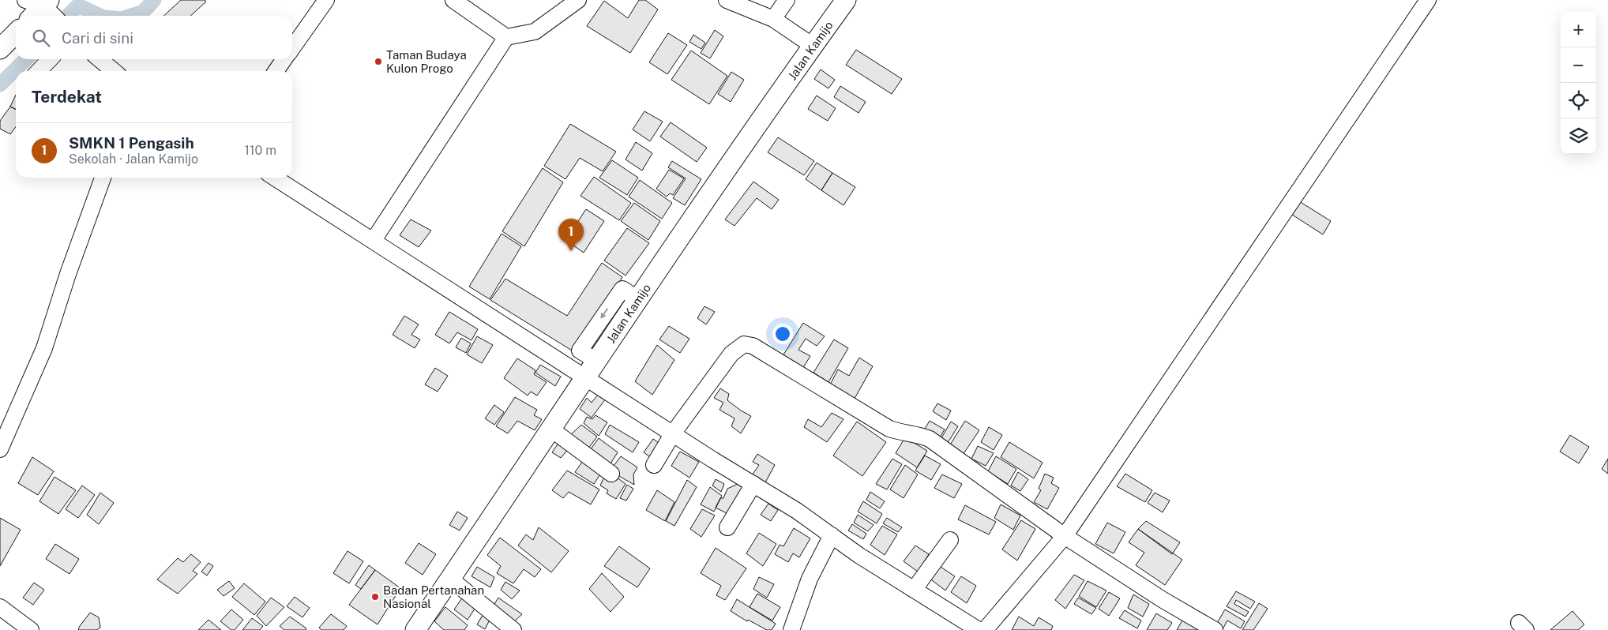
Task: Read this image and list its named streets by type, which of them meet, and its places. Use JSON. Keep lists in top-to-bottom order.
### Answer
{
  "streets": {
    "main road": ["Jalan Kamijo"]
  },
  "places": ["Taman Budaya Kulon Progo", "Badan Pertanahan Nasional"],
  "page": {
    "map_buttons": ["+", "−"],
    "search": "Cari di sini",
    "heading": "Terdekat",
    "list": [
      {
        "mark": "1",
        "name": "SMKN 1 Pengasih",
        "note": "Sekolah · Jalan Kamijo",
        "value": "110 m"
      }
    ],
    "pins": "1"
  }
}
